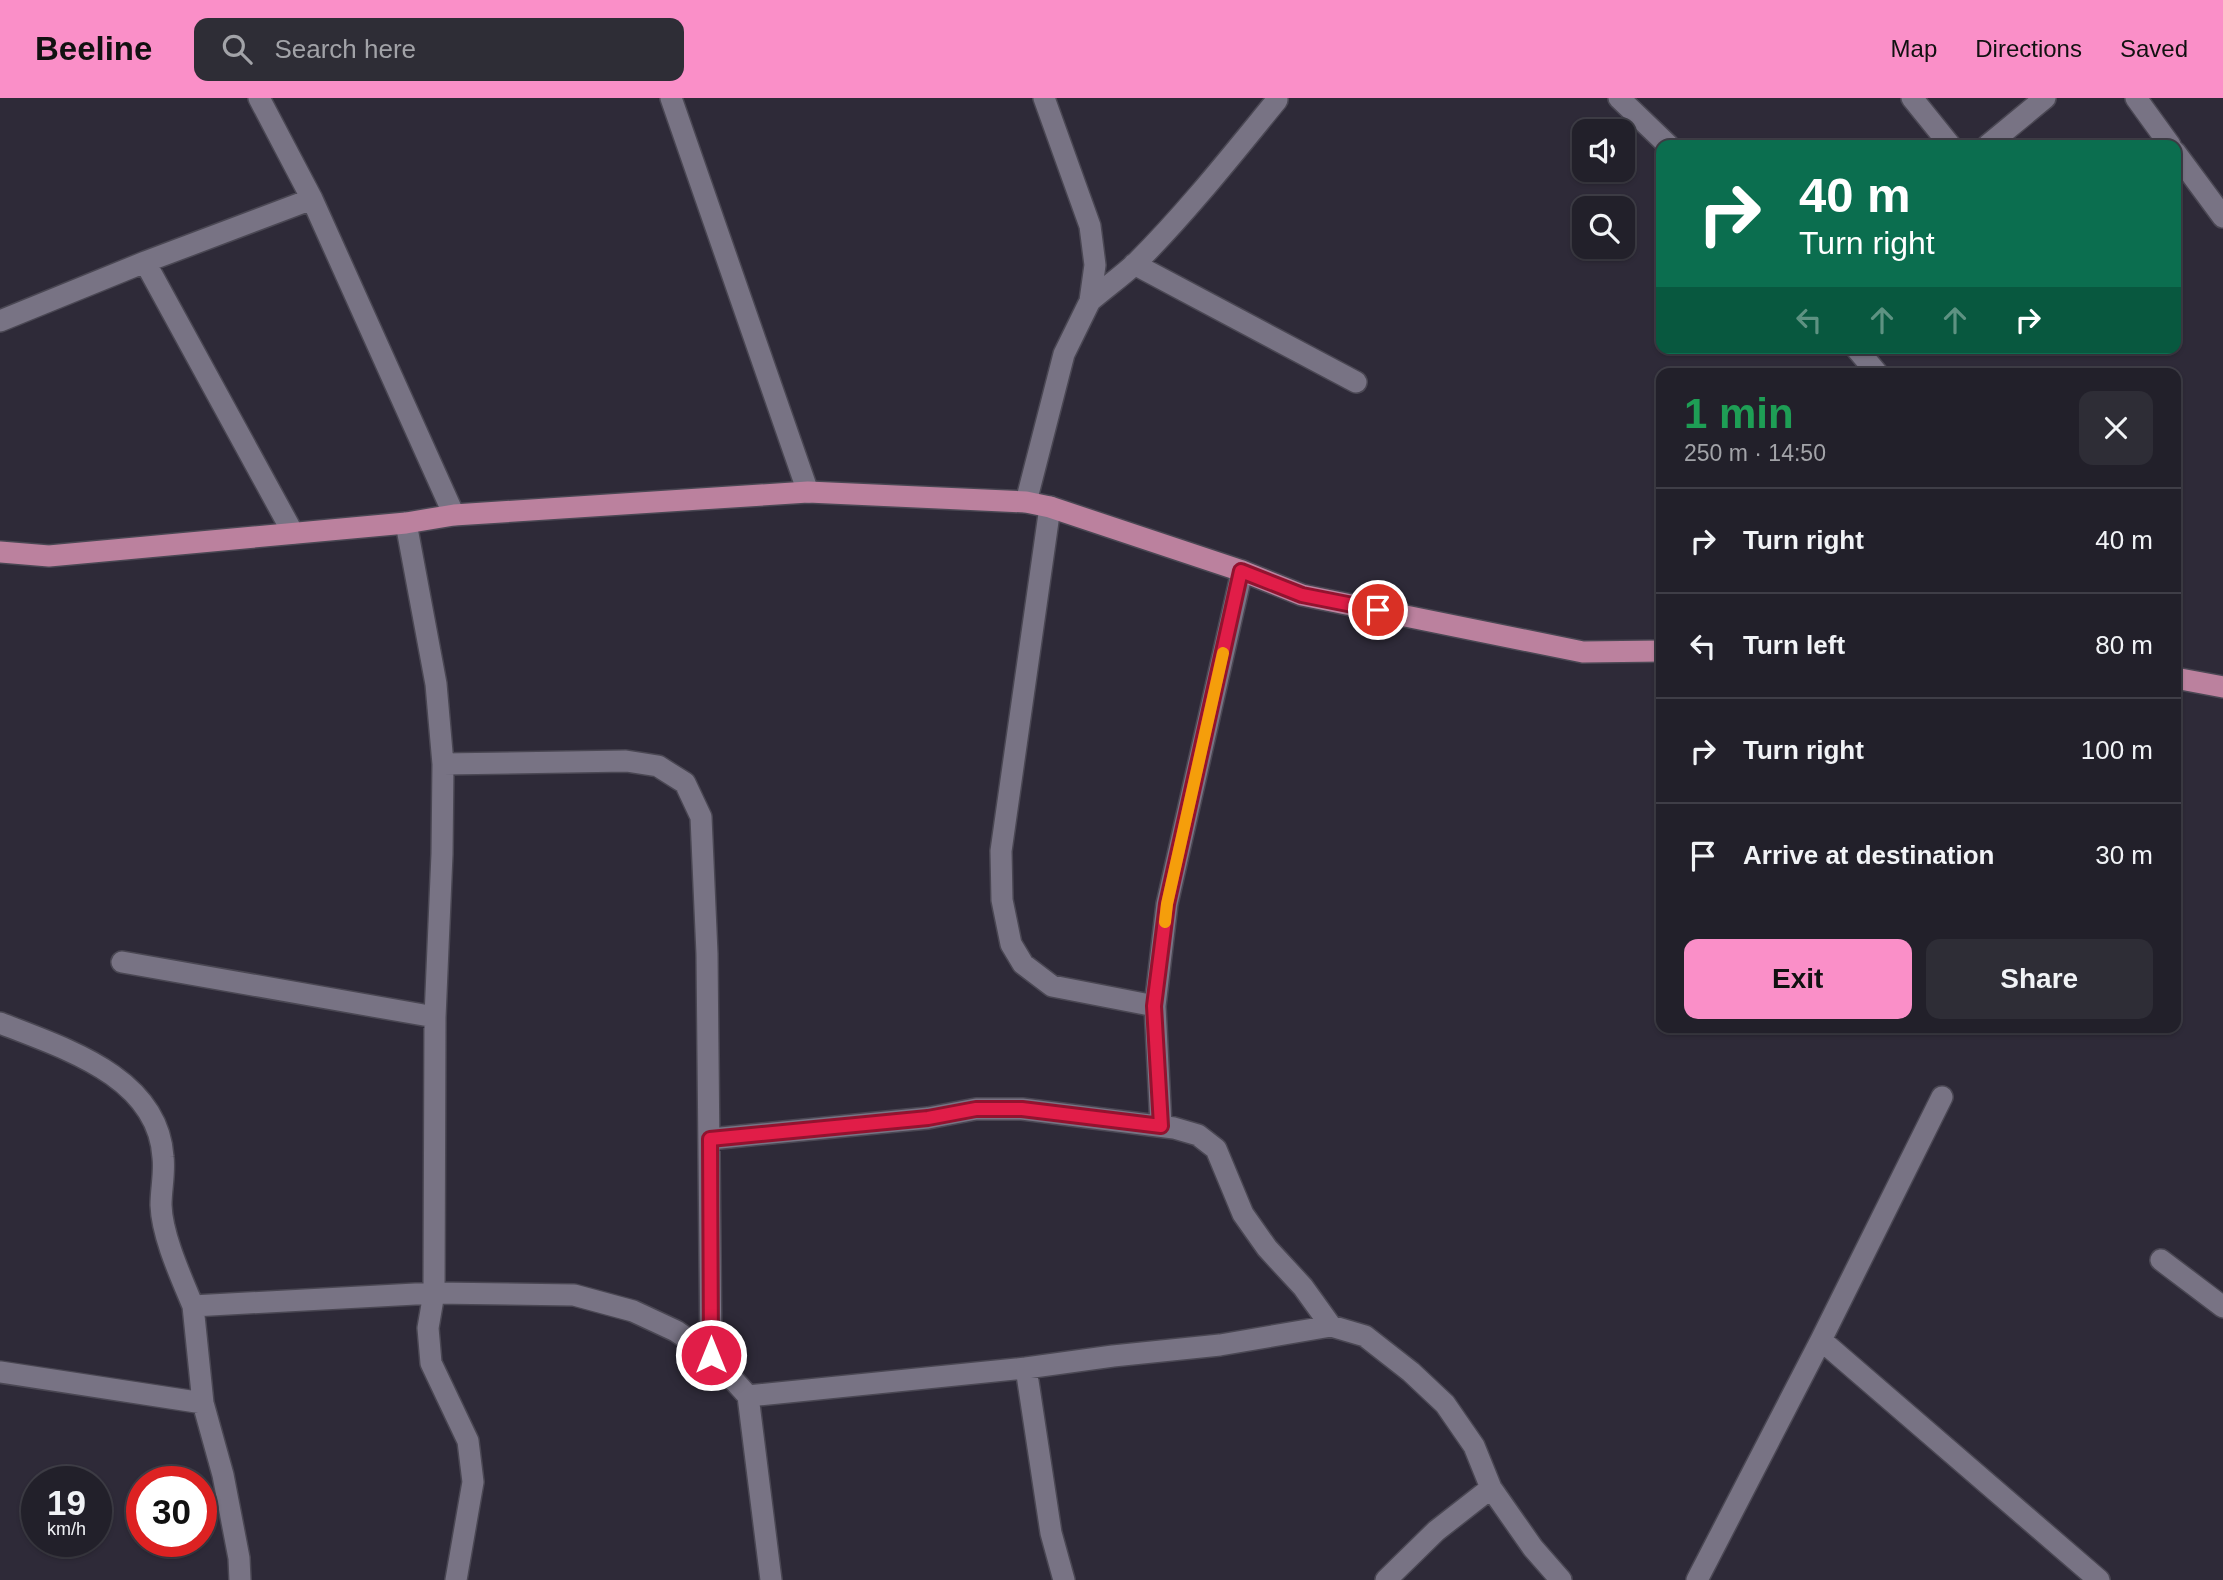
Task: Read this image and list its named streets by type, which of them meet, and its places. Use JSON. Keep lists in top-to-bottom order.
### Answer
{
  "page": {
    "header": "Beeline",
    "search": "Search here",
    "nav": ["Map", "Directions", "Saved"],
    "turn": ["40 m", "Turn right"],
    "heading": ["1 min", "250 m · 14:50"],
    "list": [
      {
        "name": "Turn right",
        "value": "40 m"
      },
      {
        "name": "Turn left",
        "value": "80 m"
      },
      {
        "name": "Turn right",
        "value": "100 m"
      },
      {
        "name": "Arrive at destination",
        "value": "30 m"
      }
    ],
    "buttons": ["Exit", "Share"],
    "speed": "19 km/h",
    "limit": "30"
  }
}
